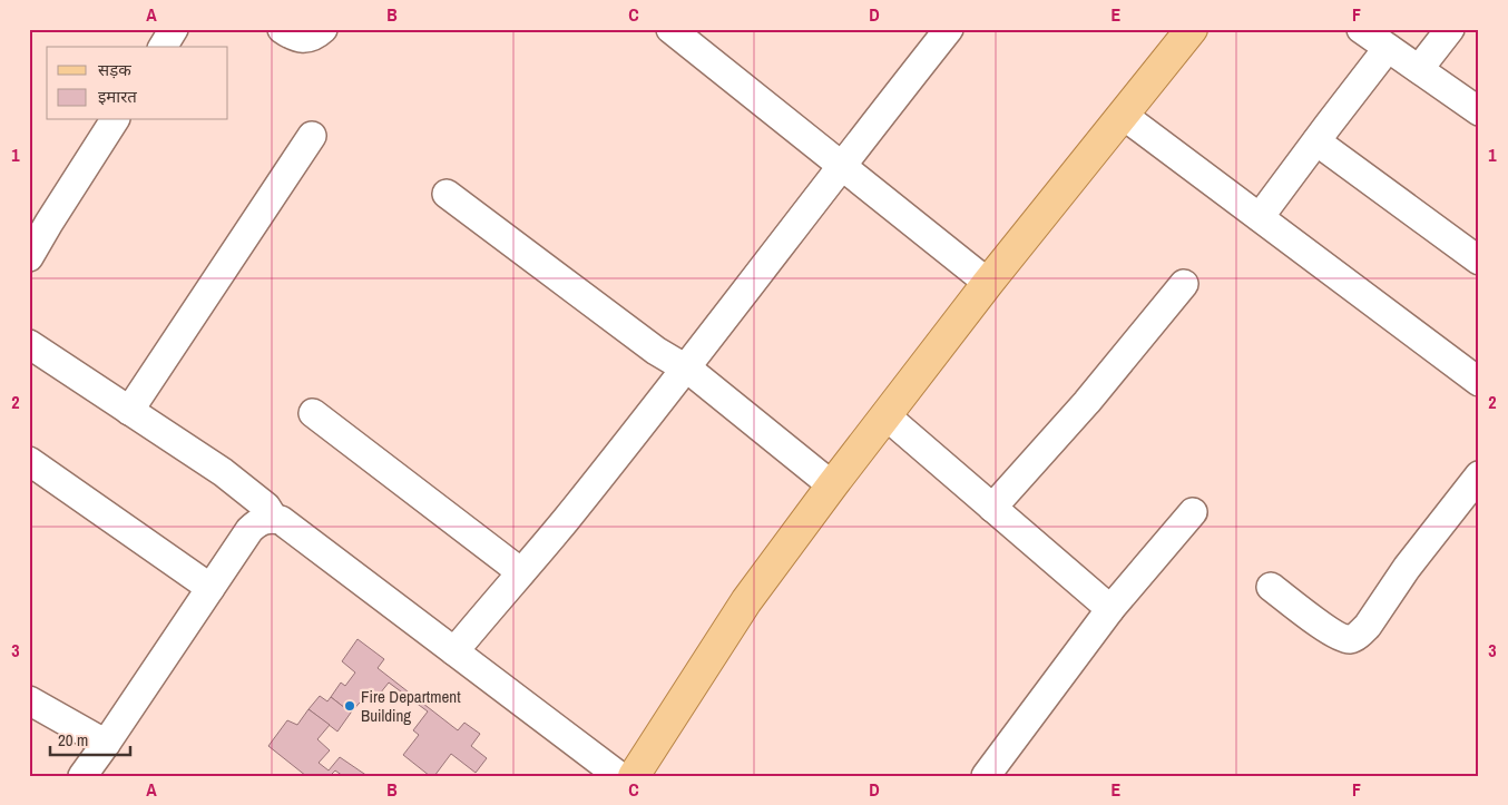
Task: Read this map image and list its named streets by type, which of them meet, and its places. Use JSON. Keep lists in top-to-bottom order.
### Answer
{
  "places": ["Fire Department Building"],
  "legend": ["सड़क", "इमारत"],
  "scale_bar": "20 m",
  "grid": {
    "columns": [
      "A",
      "B",
      "C",
      "D",
      "E",
      "F"
    ],
    "rows": ["1", "2", "3"]
  }
}
